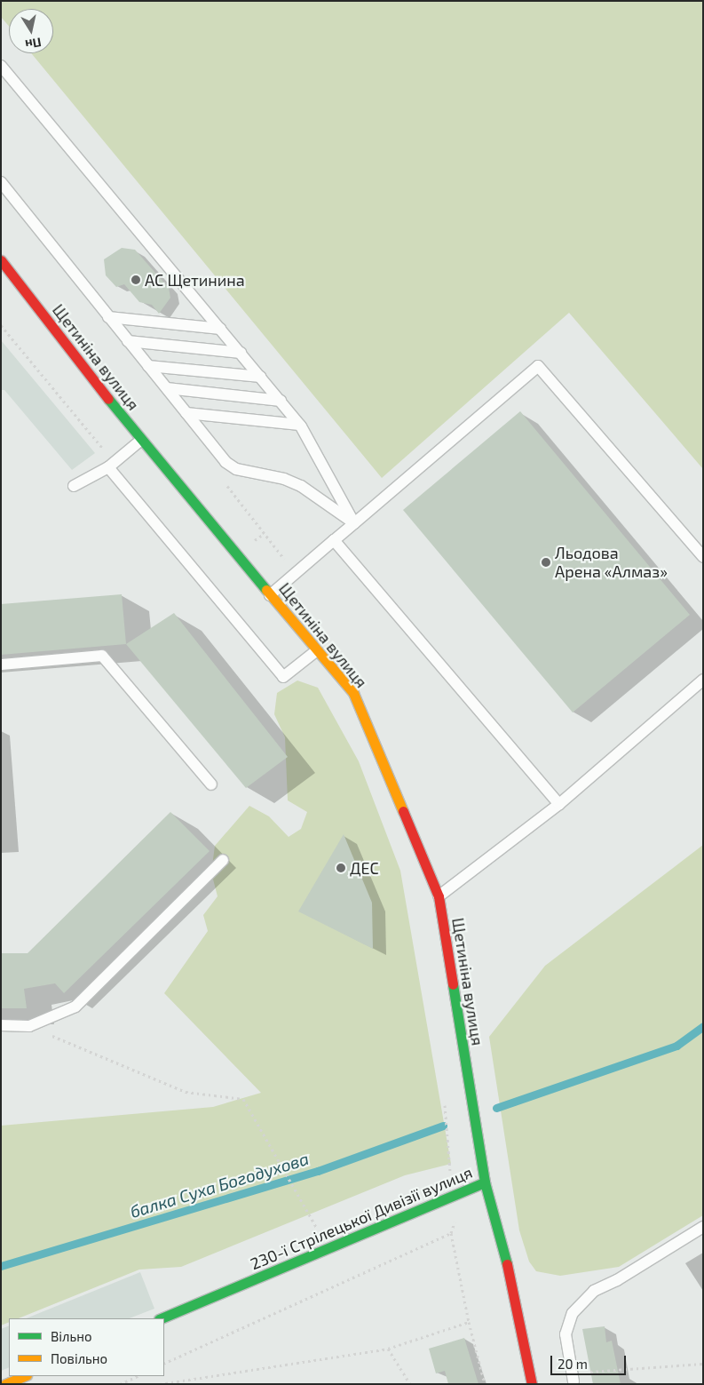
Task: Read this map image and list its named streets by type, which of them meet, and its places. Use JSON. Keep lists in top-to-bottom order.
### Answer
{
  "streets": {
    "street": ["Щетиніна вулиця", "230-ї Стрілецької Дивізії вулиця"]
  },
  "crossings": [
    ["Щетиніна вулиця", "230-ї Стрілецької Дивізії вулиця"]
  ],
  "water": ["балка Суха Богодухова"],
  "places": ["АС Щетинина", "Льодова Арена «Алмаз»", "ДЕС"],
  "legend": ["Вільно", "Повільно"],
  "scale_bar": "20 m",
  "north": "bottom"
}
